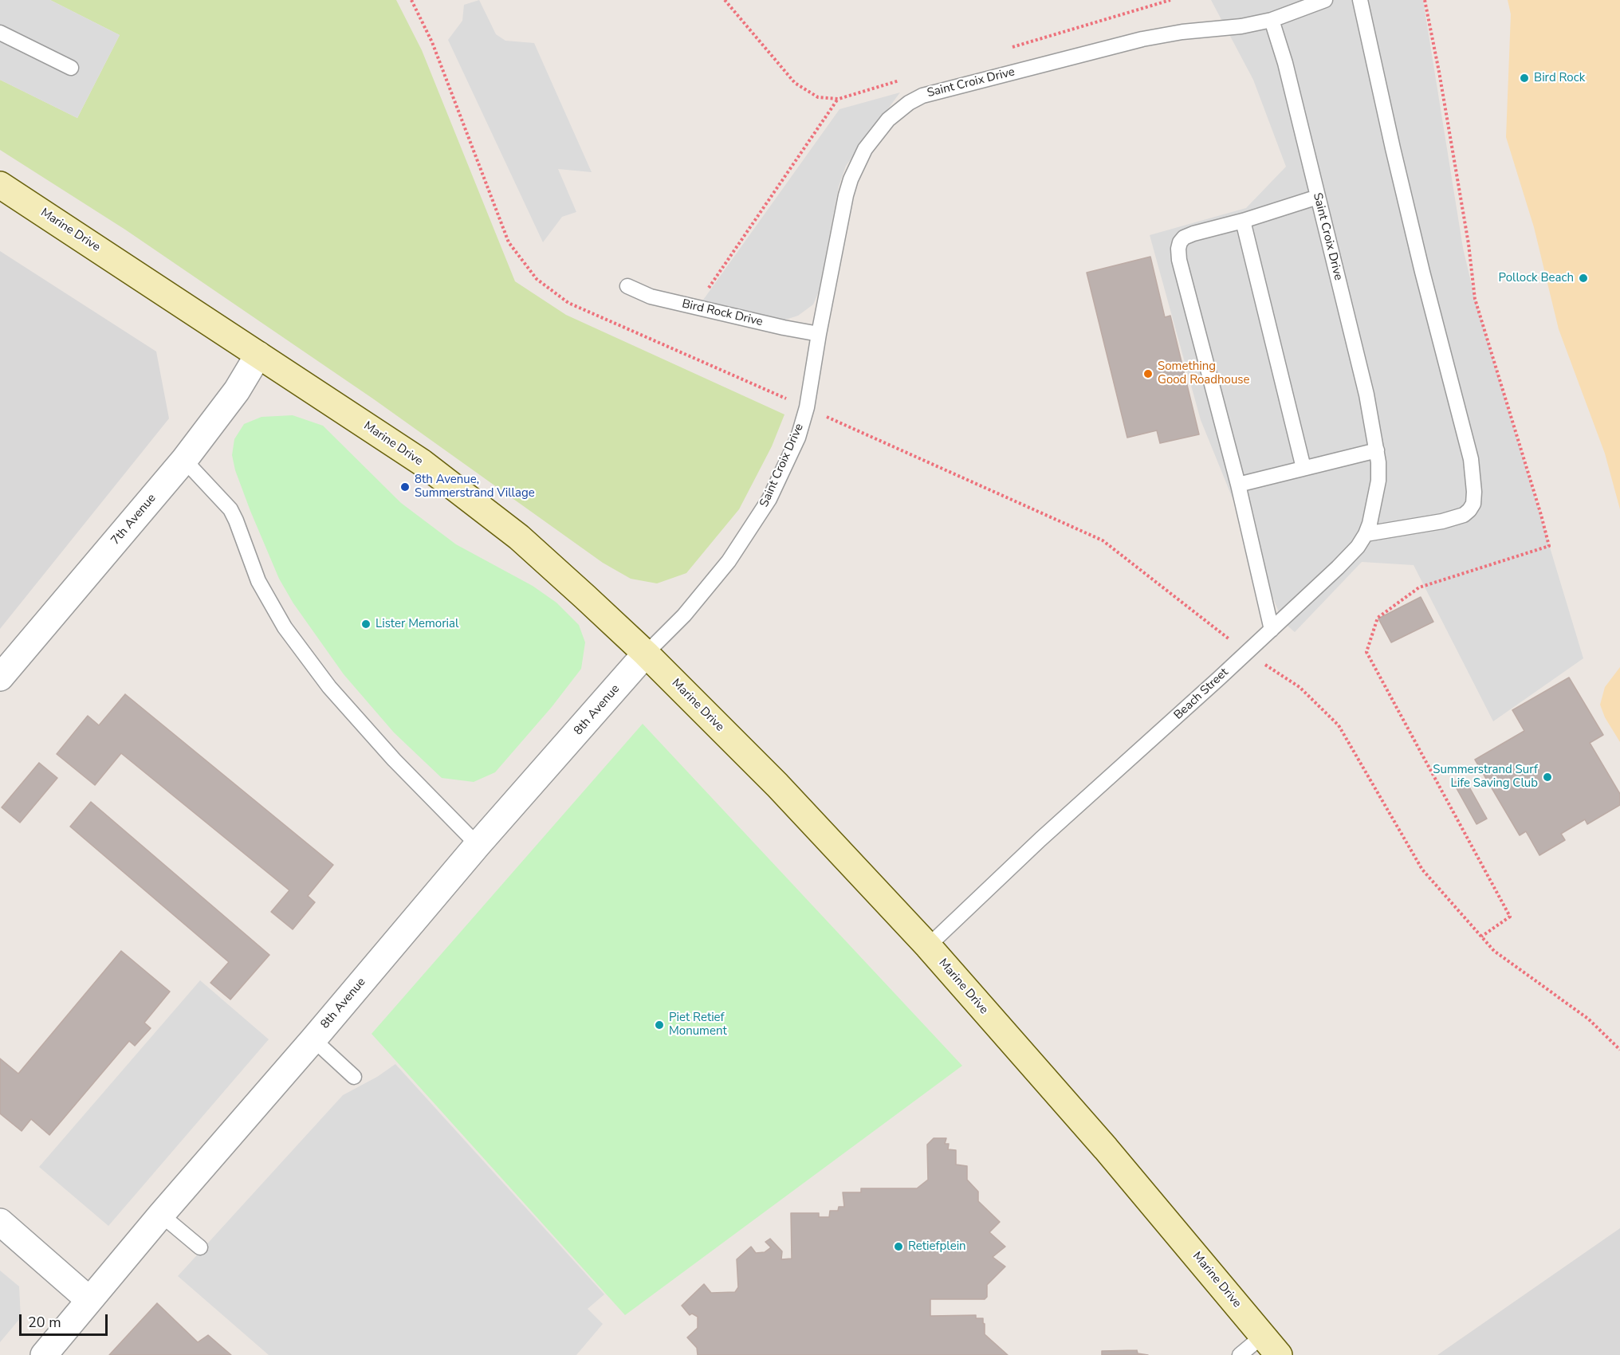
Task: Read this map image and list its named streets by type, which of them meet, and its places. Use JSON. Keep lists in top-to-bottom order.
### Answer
{
  "streets": {
    "main road": ["Marine Drive"],
    "street": ["7th Avenue", "8th Avenue"],
    "lane": ["Saint Croix Drive", "Bird Rock Drive", "Beach Street"]
  },
  "crossings": [
    ["Saint Croix Drive", "Marine Drive"],
    ["Saint Croix Drive", "Bird Rock Drive"],
    ["Saint Croix Drive", "Beach Street"],
    ["Saint Croix Drive", "8th Avenue"],
    ["Marine Drive", "7th Avenue"],
    ["Marine Drive", "Beach Street"],
    ["Marine Drive", "8th Avenue"]
  ],
  "places": [
    "Bird Rock",
    "Pollock Beach",
    "Something Good Roadhouse",
    "8th Avenue, Summerstrand Village",
    "Lister Memorial",
    "Summerstrand Surf Life Saving Club",
    "Piet Retief Monument",
    "Retiefplein"
  ],
  "scale_bar": "20 m"
}
